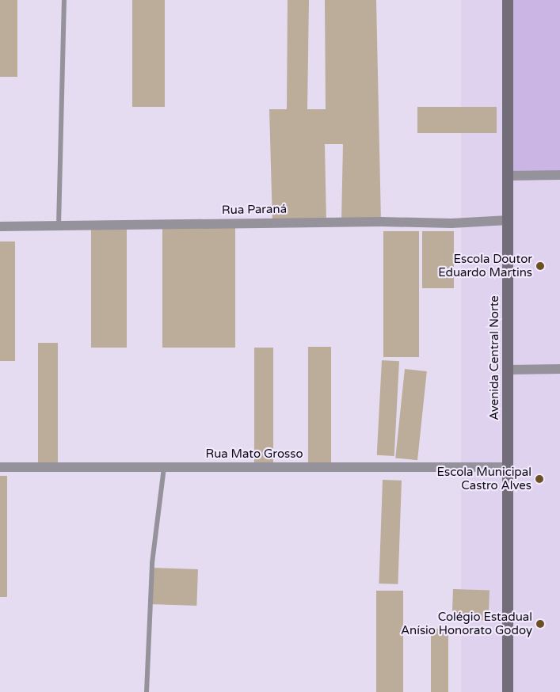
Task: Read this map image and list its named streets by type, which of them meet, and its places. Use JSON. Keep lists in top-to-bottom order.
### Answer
{
  "streets": {
    "main road": ["Avenida Central Norte"],
    "street": ["Rua Paraná", "Rua Mato Grosso"]
  },
  "crossings": [
    ["Rua Paraná", "Avenida Central Norte"],
    ["Avenida Central Norte", "Rua Mato Grosso"]
  ],
  "places": ["Escola Doutor Eduardo Martins", "Escola Municipal Castro Alves", "Colégio Estadual Anísio Honorato Godoy"]
}
